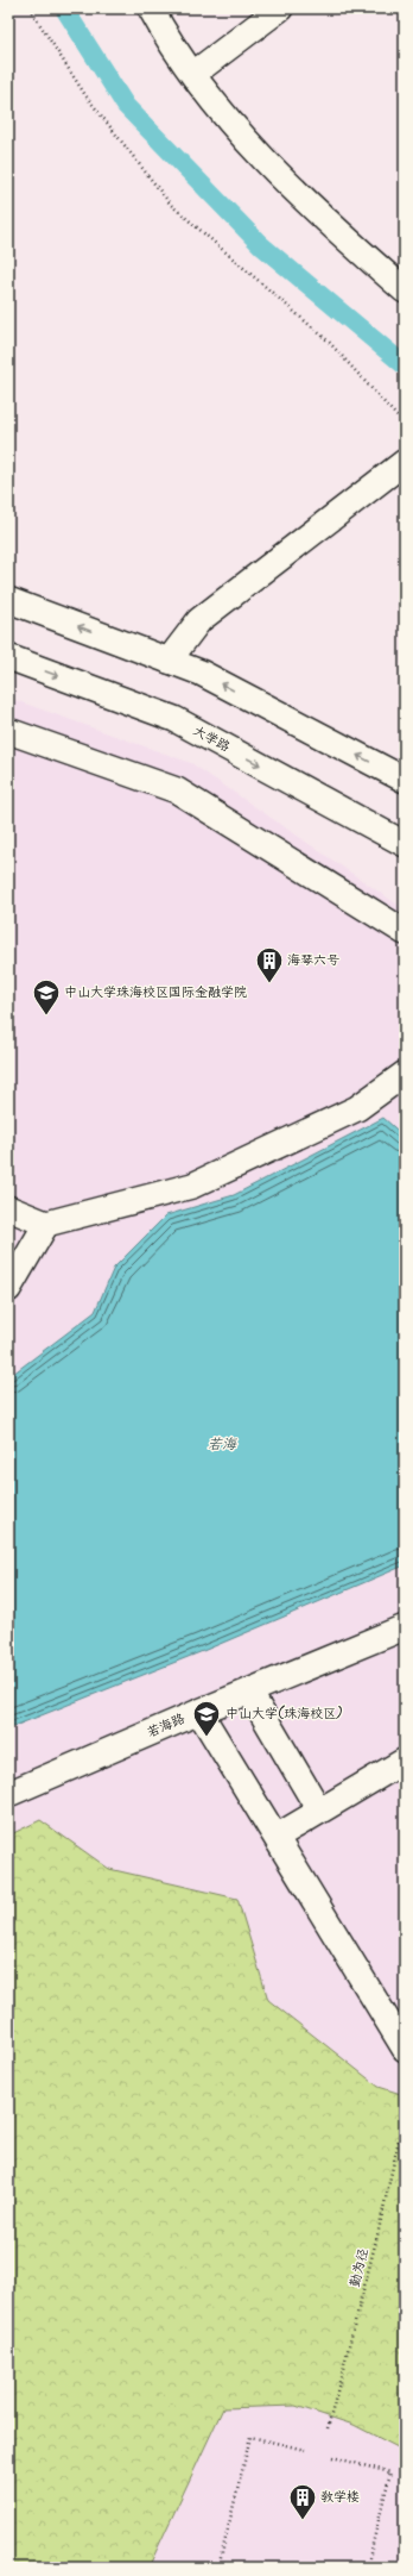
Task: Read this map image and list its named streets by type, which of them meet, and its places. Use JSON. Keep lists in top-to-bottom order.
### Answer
{
  "streets": {
    "street": ["大学路", "若海路"],
    "path": ["勤为径"]
  },
  "water": ["若海"],
  "places": {
    "building": ["海琴六号", "教学楼"],
    "school or university": ["中山大学珠海校区国际金融学院", "中山大学(珠海校区)"]
  }
}
